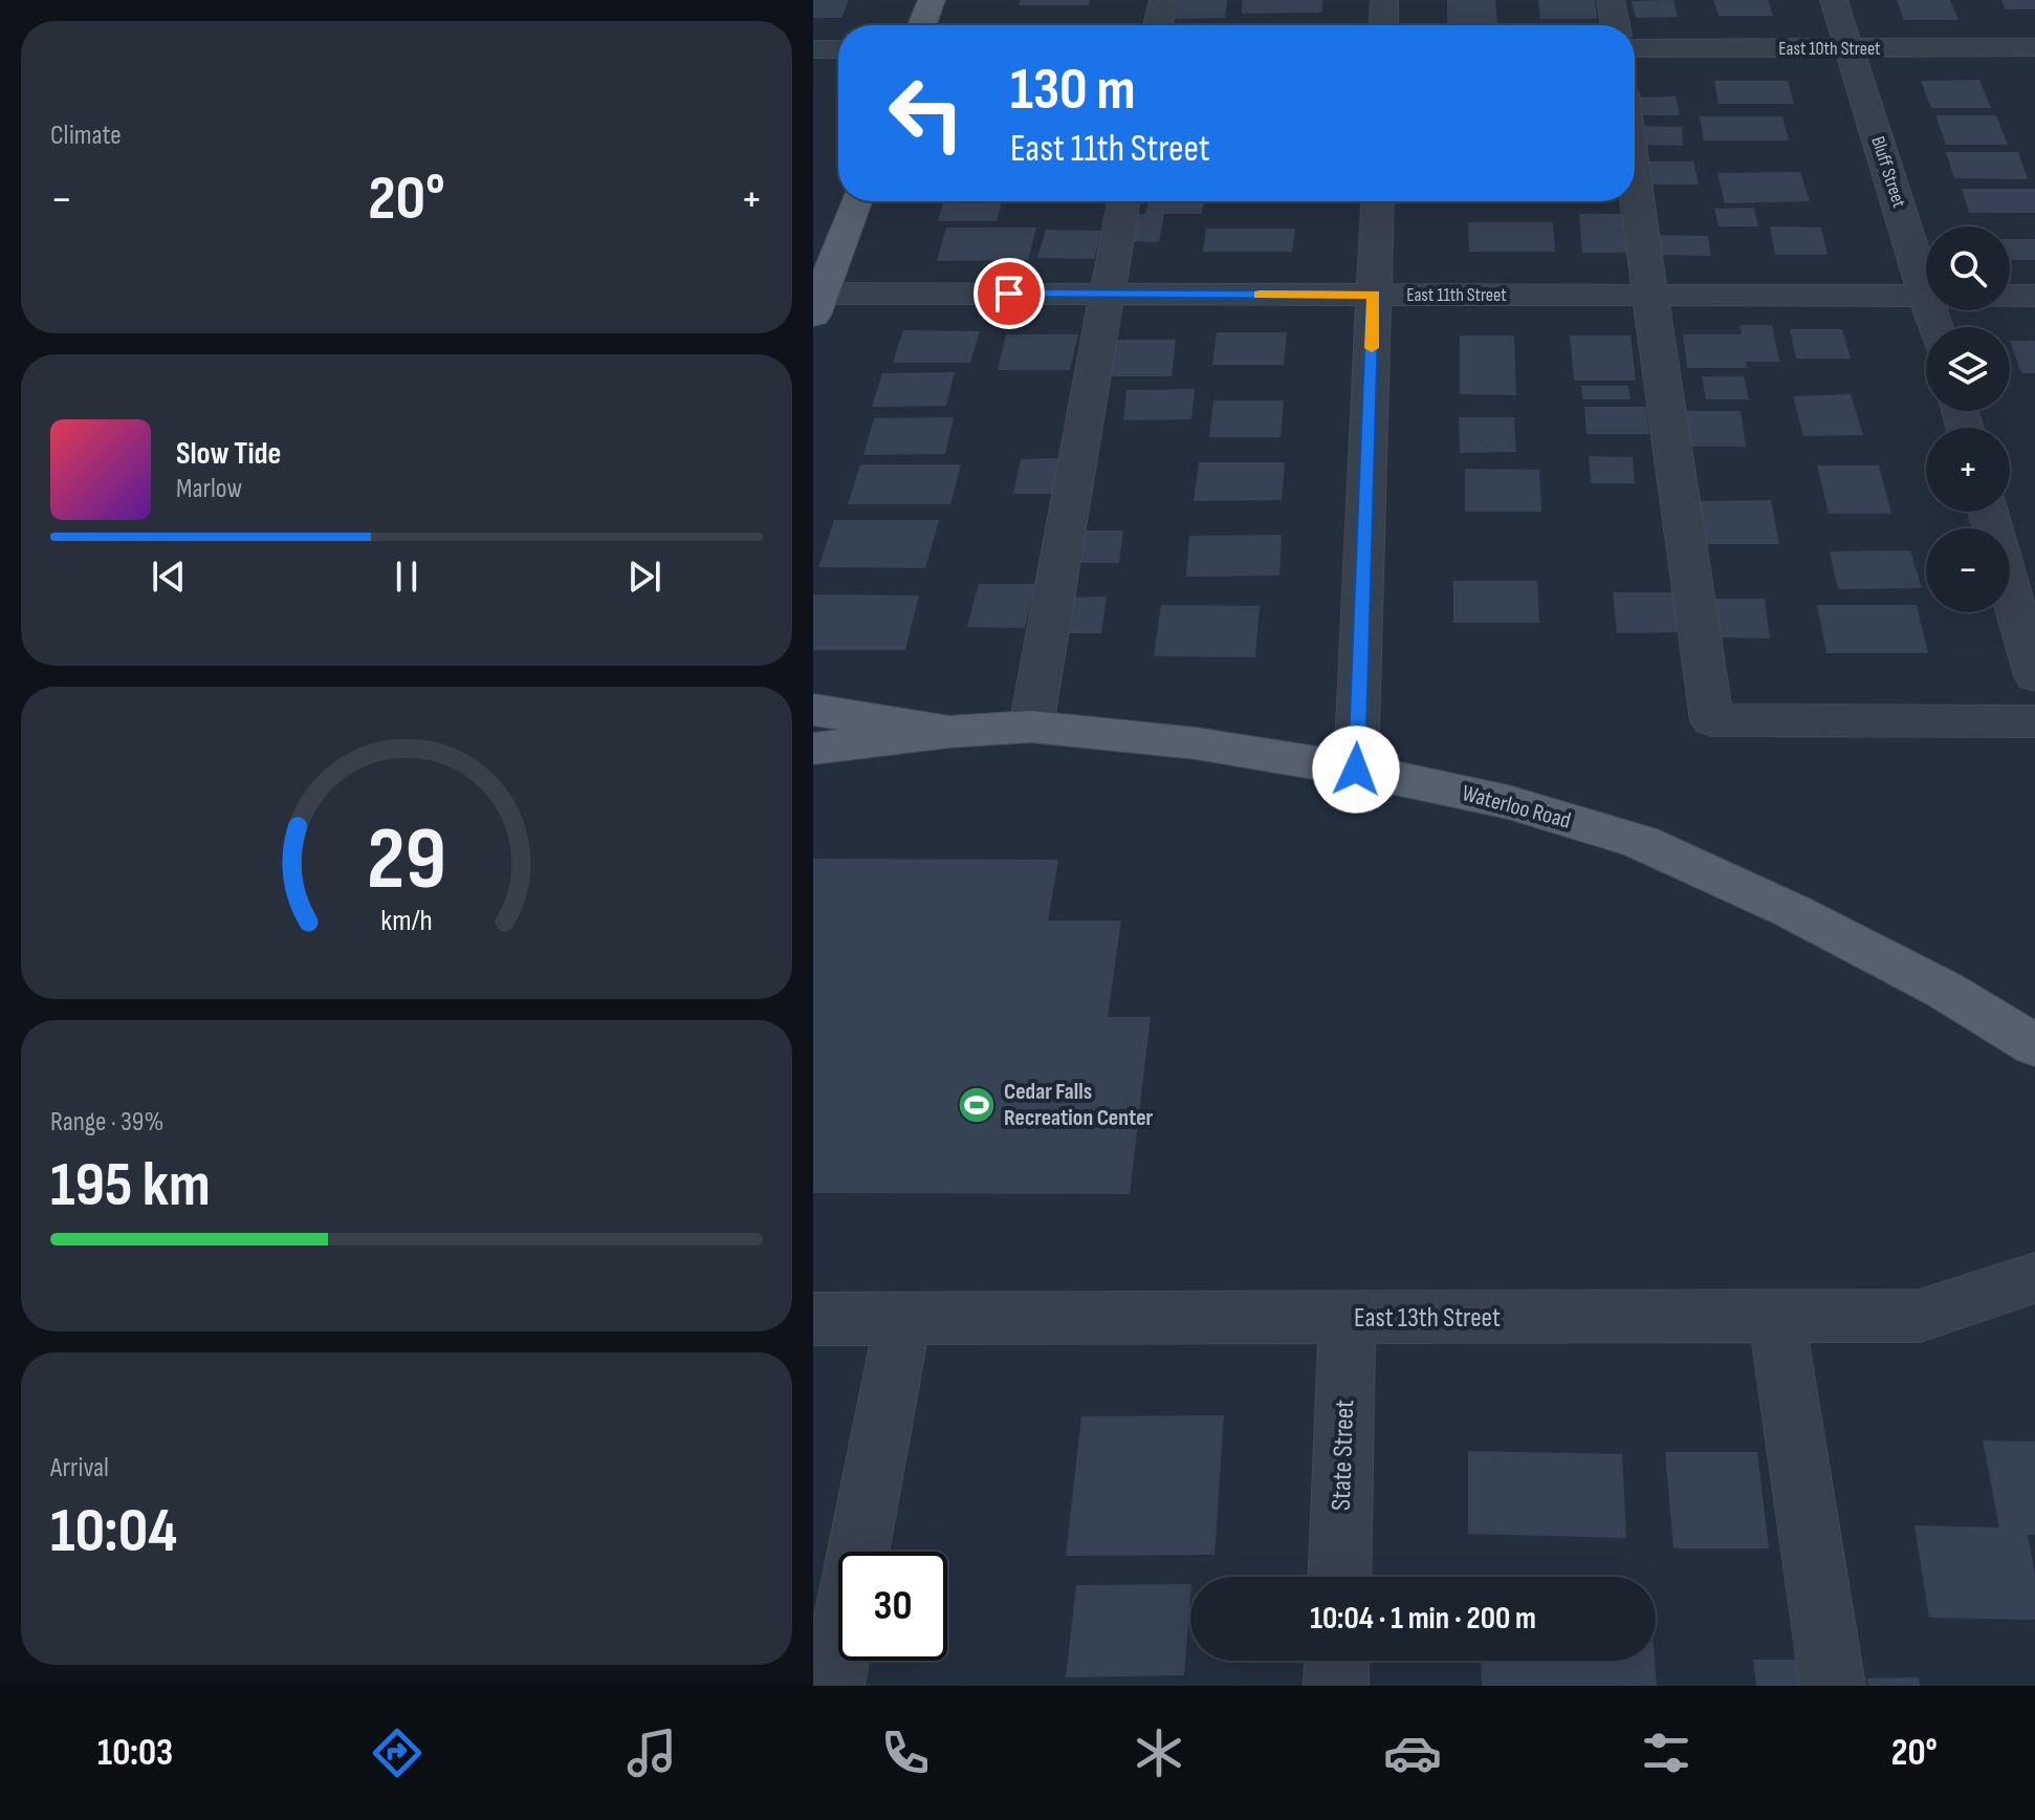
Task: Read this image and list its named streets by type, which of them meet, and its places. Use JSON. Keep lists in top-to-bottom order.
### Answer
{
  "streets": {
    "main road": ["Waterloo Road"],
    "street": [
      "East 10th Street",
      "Bluff Street",
      "East 11th Street",
      "East 13th Street",
      "State Street"
    ]
  },
  "crossings": [
    ["East 10th Street", "Bluff Street"],
    ["East 13th Street", "State Street"]
  ],
  "places": {
    "sports": ["Cedar Falls Recreation Center"]
  },
  "page": {
    "tile": [
      "Climate",
      ["Range · 39%", "195 km"],
      ["Arrival", "10:04"]
    ],
    "turn": ["130 m", "East 11th Street"],
    "heat": ["−", "20°", "+"],
    "map_buttons": ["+", "−"],
    "song": ["Slow Tide", "Marlow"],
    "limit": "30",
    "trip": "10:04 · 1 min · 200 m",
    "tabs": ["10:03", "20°"],
    "gauge": ["29", "km/h"]
  }
}
